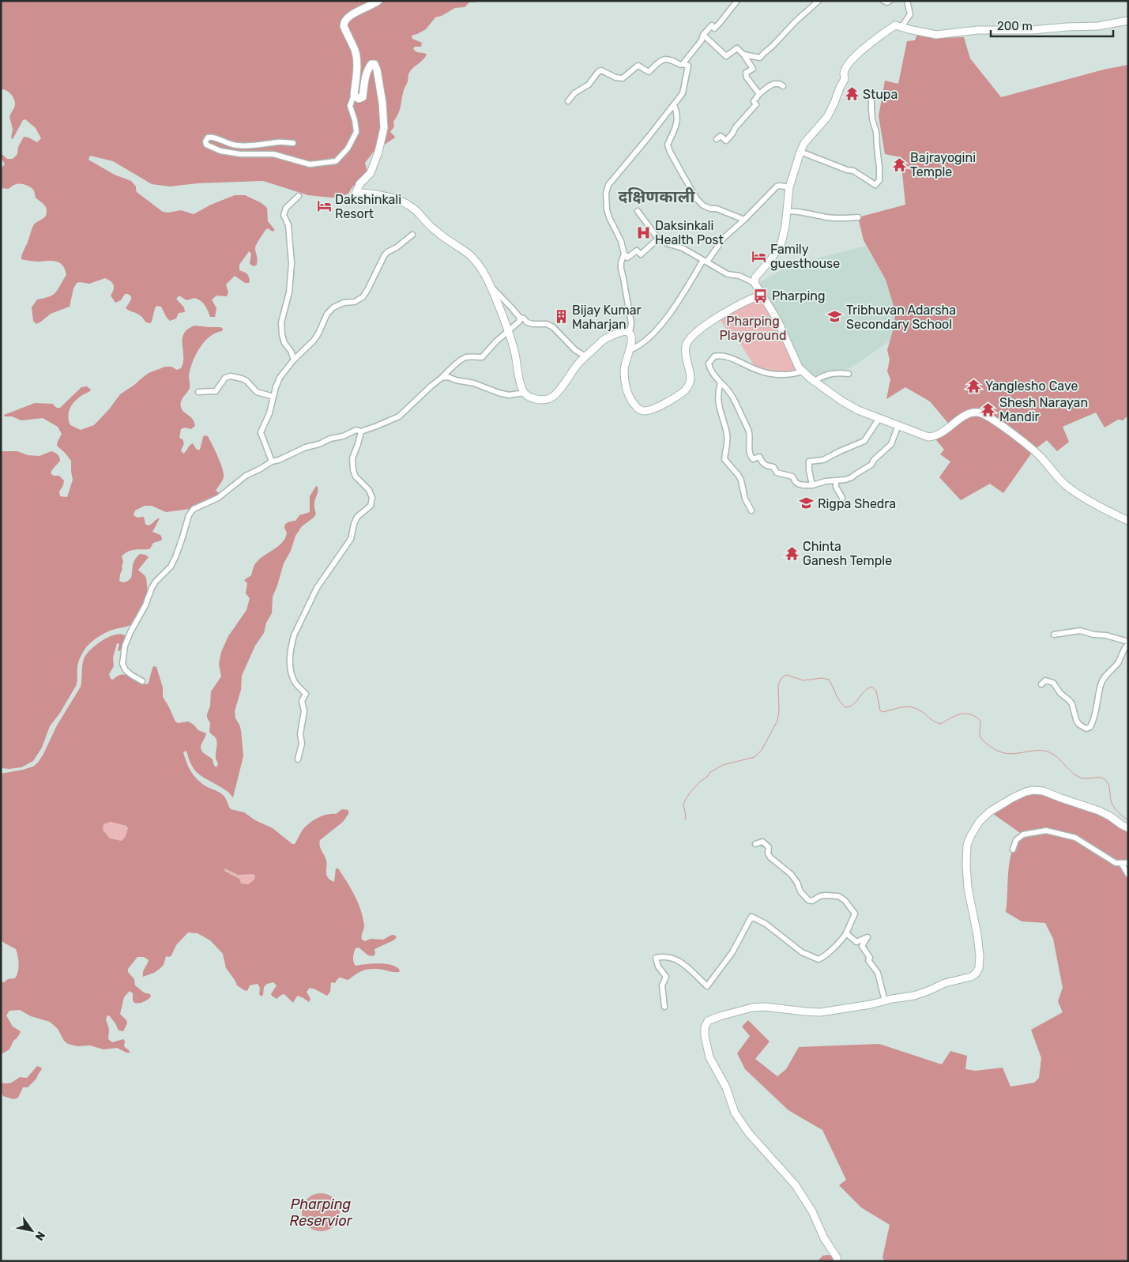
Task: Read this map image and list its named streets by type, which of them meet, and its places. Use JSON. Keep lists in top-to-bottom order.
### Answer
{
  "districts": ["दक्षि‍णकाली"],
  "water": ["Pharping Reservior"],
  "parks": ["Pharping Playground"],
  "places": {
    "temple": [
      "Stupa",
      "Bajrayogini Temple",
      "Yanglesho Cave",
      "Shesh Narayan Mandir",
      "Chinta Ganesh Temple"
    ],
    "hotel": ["Dakshinkali Resort", "Family guesthouse"],
    "hospital": ["Daksinkali Health Post"],
    "bus stop": ["Pharping"],
    "building": ["Bijay Kumar Maharjan"],
    "school or university": ["Tribhuvan Adarsha Secondary School", "Rigpa Shedra"]
  },
  "scale_bar": "200 m",
  "north": "bottom right"
}
